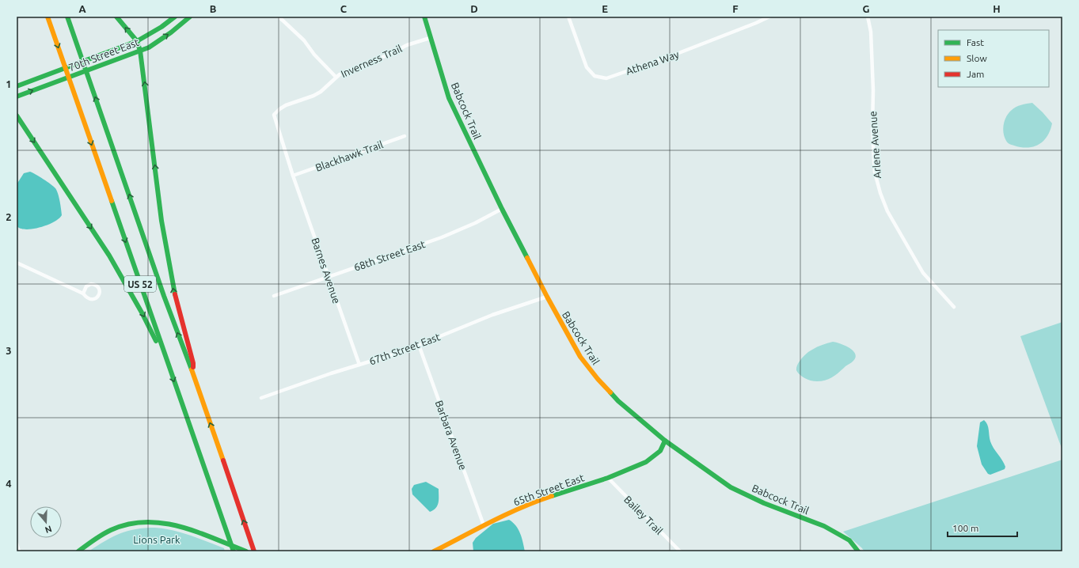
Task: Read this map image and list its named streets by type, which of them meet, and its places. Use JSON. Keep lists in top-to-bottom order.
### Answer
{
  "streets": {
    "main road": [
      "70th Street East",
      "Babcock Trail",
      "US 52",
      "65th Street East"
    ],
    "street": [
      "Inverness Trail",
      "Athena Way",
      "Arlene Avenue",
      "Blackhawk Trail",
      "68th Street East",
      "Barnes Avenue",
      "67th Street East",
      "Barbara Avenue",
      "Bailey Trail"
    ]
  },
  "crossings": [
    ["Inverness Trail", "Babcock Trail"],
    ["Inverness Trail", "Blackhawk Trail"],
    ["Inverness Trail", "Barnes Avenue"],
    ["Babcock Trail", "68th Street East"],
    ["Babcock Trail", "67th Street East"],
    ["Babcock Trail", "65th Street East"],
    ["Blackhawk Trail", "Barnes Avenue"],
    ["68th Street East", "Barnes Avenue"],
    ["Barnes Avenue", "67th Street East"],
    ["67th Street East", "Barbara Avenue"],
    ["Barbara Avenue", "65th Street East"],
    ["65th Street East", "Bailey Trail"]
  ],
  "parks": ["Lions Park"],
  "legend": ["Fast", "Slow", "Jam"],
  "scale_bar": "100 m",
  "north": "bottom",
  "grid": {
    "columns": [
      "A",
      "B",
      "C",
      "D",
      "E",
      "F",
      "G",
      "H"
    ],
    "rows": [
      "1",
      "2",
      "3",
      "4"
    ]
  }
}
